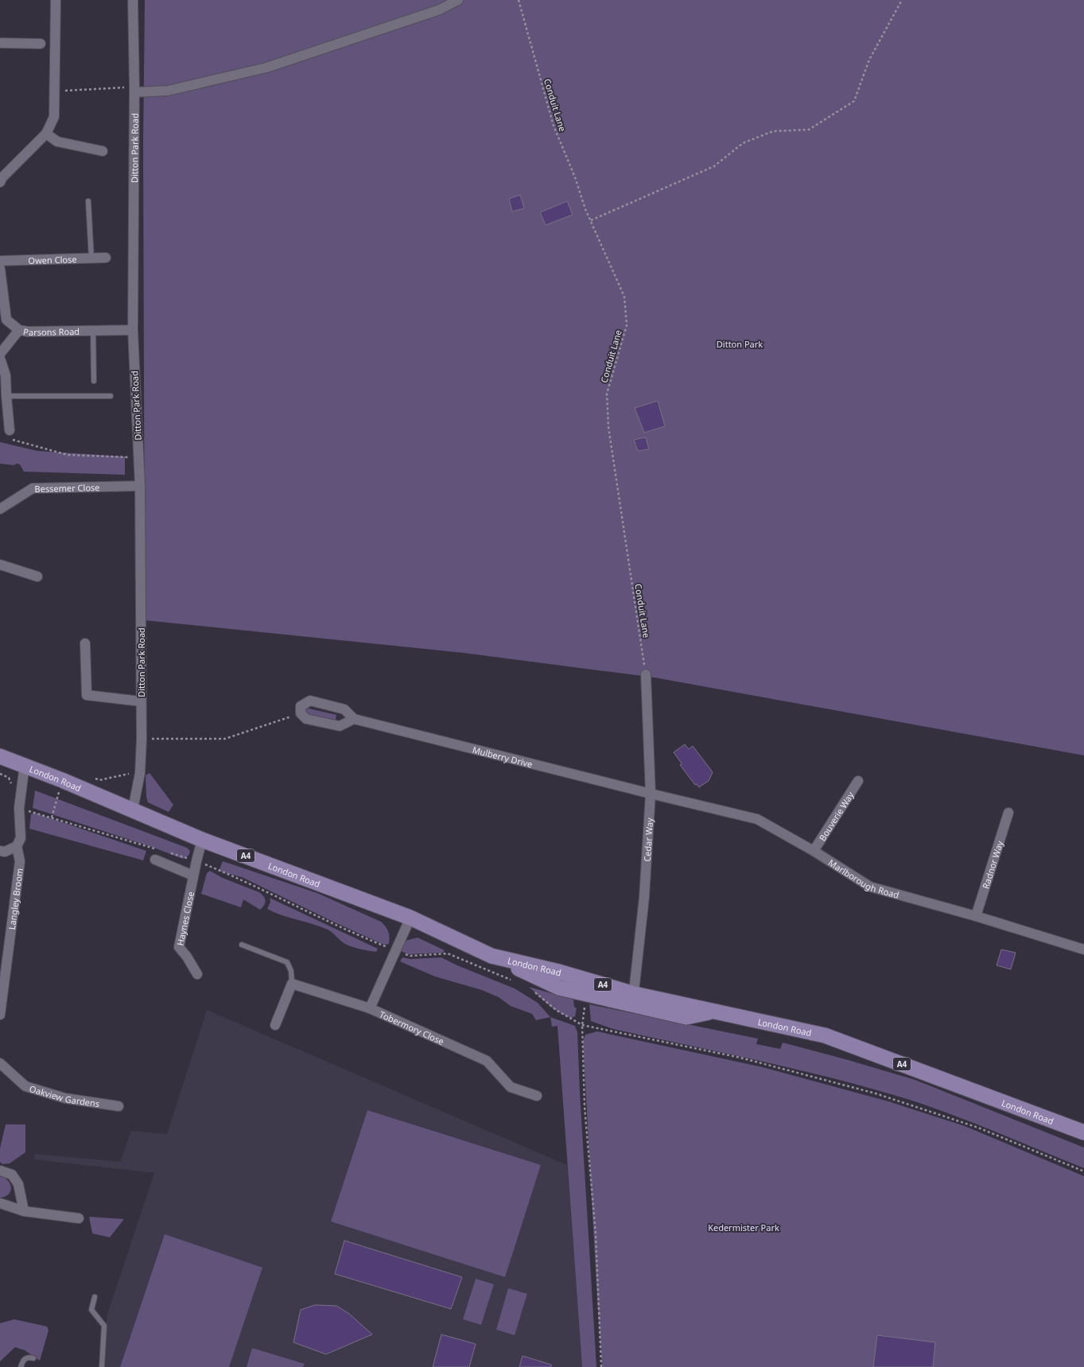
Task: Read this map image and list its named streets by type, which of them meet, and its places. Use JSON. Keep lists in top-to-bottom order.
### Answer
{
  "streets": {
    "main road": ["London Road", "A4"],
    "street": [
      "Ditton Park Road",
      "Owen Close",
      "Parsons Road",
      "Bessemer Close",
      "Mulberry Drive",
      "Bouverie Way",
      "Cedar Way",
      "Radnor Way",
      "Marlborough Road",
      "Langley Broom",
      "Haynes Close",
      "Tobermory Close",
      "Oakview Gardens"
    ],
    "path": ["Conduit Lane"]
  },
  "crossings": [
    ["Conduit Lane", "Cedar Way"],
    ["Ditton Park Road", "Parsons Road"],
    ["Ditton Park Road", "Bessemer Close"],
    ["Ditton Park Road", "London Road"],
    ["Mulberry Drive", "Cedar Way"],
    ["Mulberry Drive", "Marlborough Road"],
    ["London Road", "Cedar Way"],
    ["London Road", "Langley Broom"],
    ["London Road", "Haynes Close"],
    ["London Road", "Tobermory Close"],
    ["Bouverie Way", "Marlborough Road"],
    ["Cedar Way", "Marlborough Road"],
    ["Radnor Way", "Marlborough Road"]
  ],
  "parks": ["Ditton Park", "Kedermister Park"]
}
